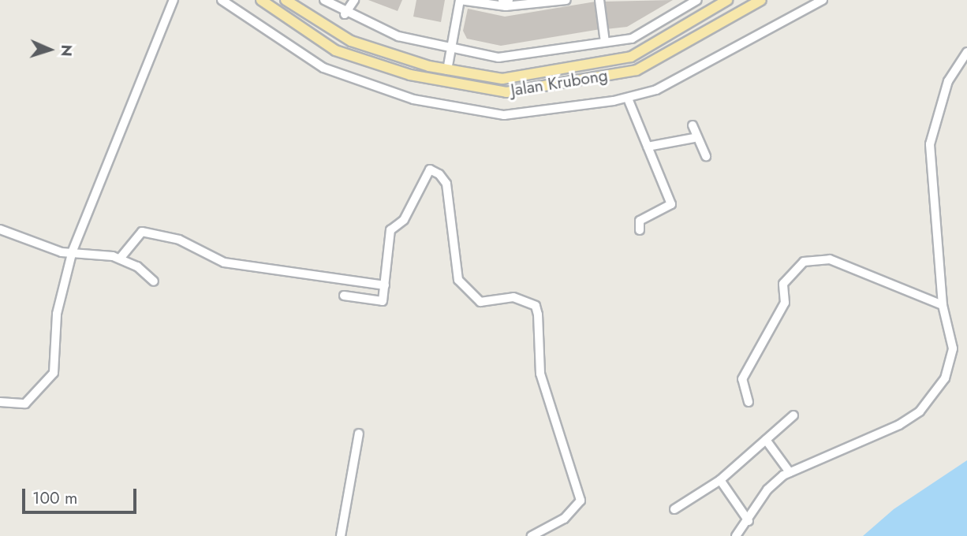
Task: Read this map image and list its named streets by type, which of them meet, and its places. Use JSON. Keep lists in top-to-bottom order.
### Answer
{
  "streets": {
    "main road": ["Jalan Krubong"]
  },
  "scale_bar": "100 m",
  "north": "right"
}
